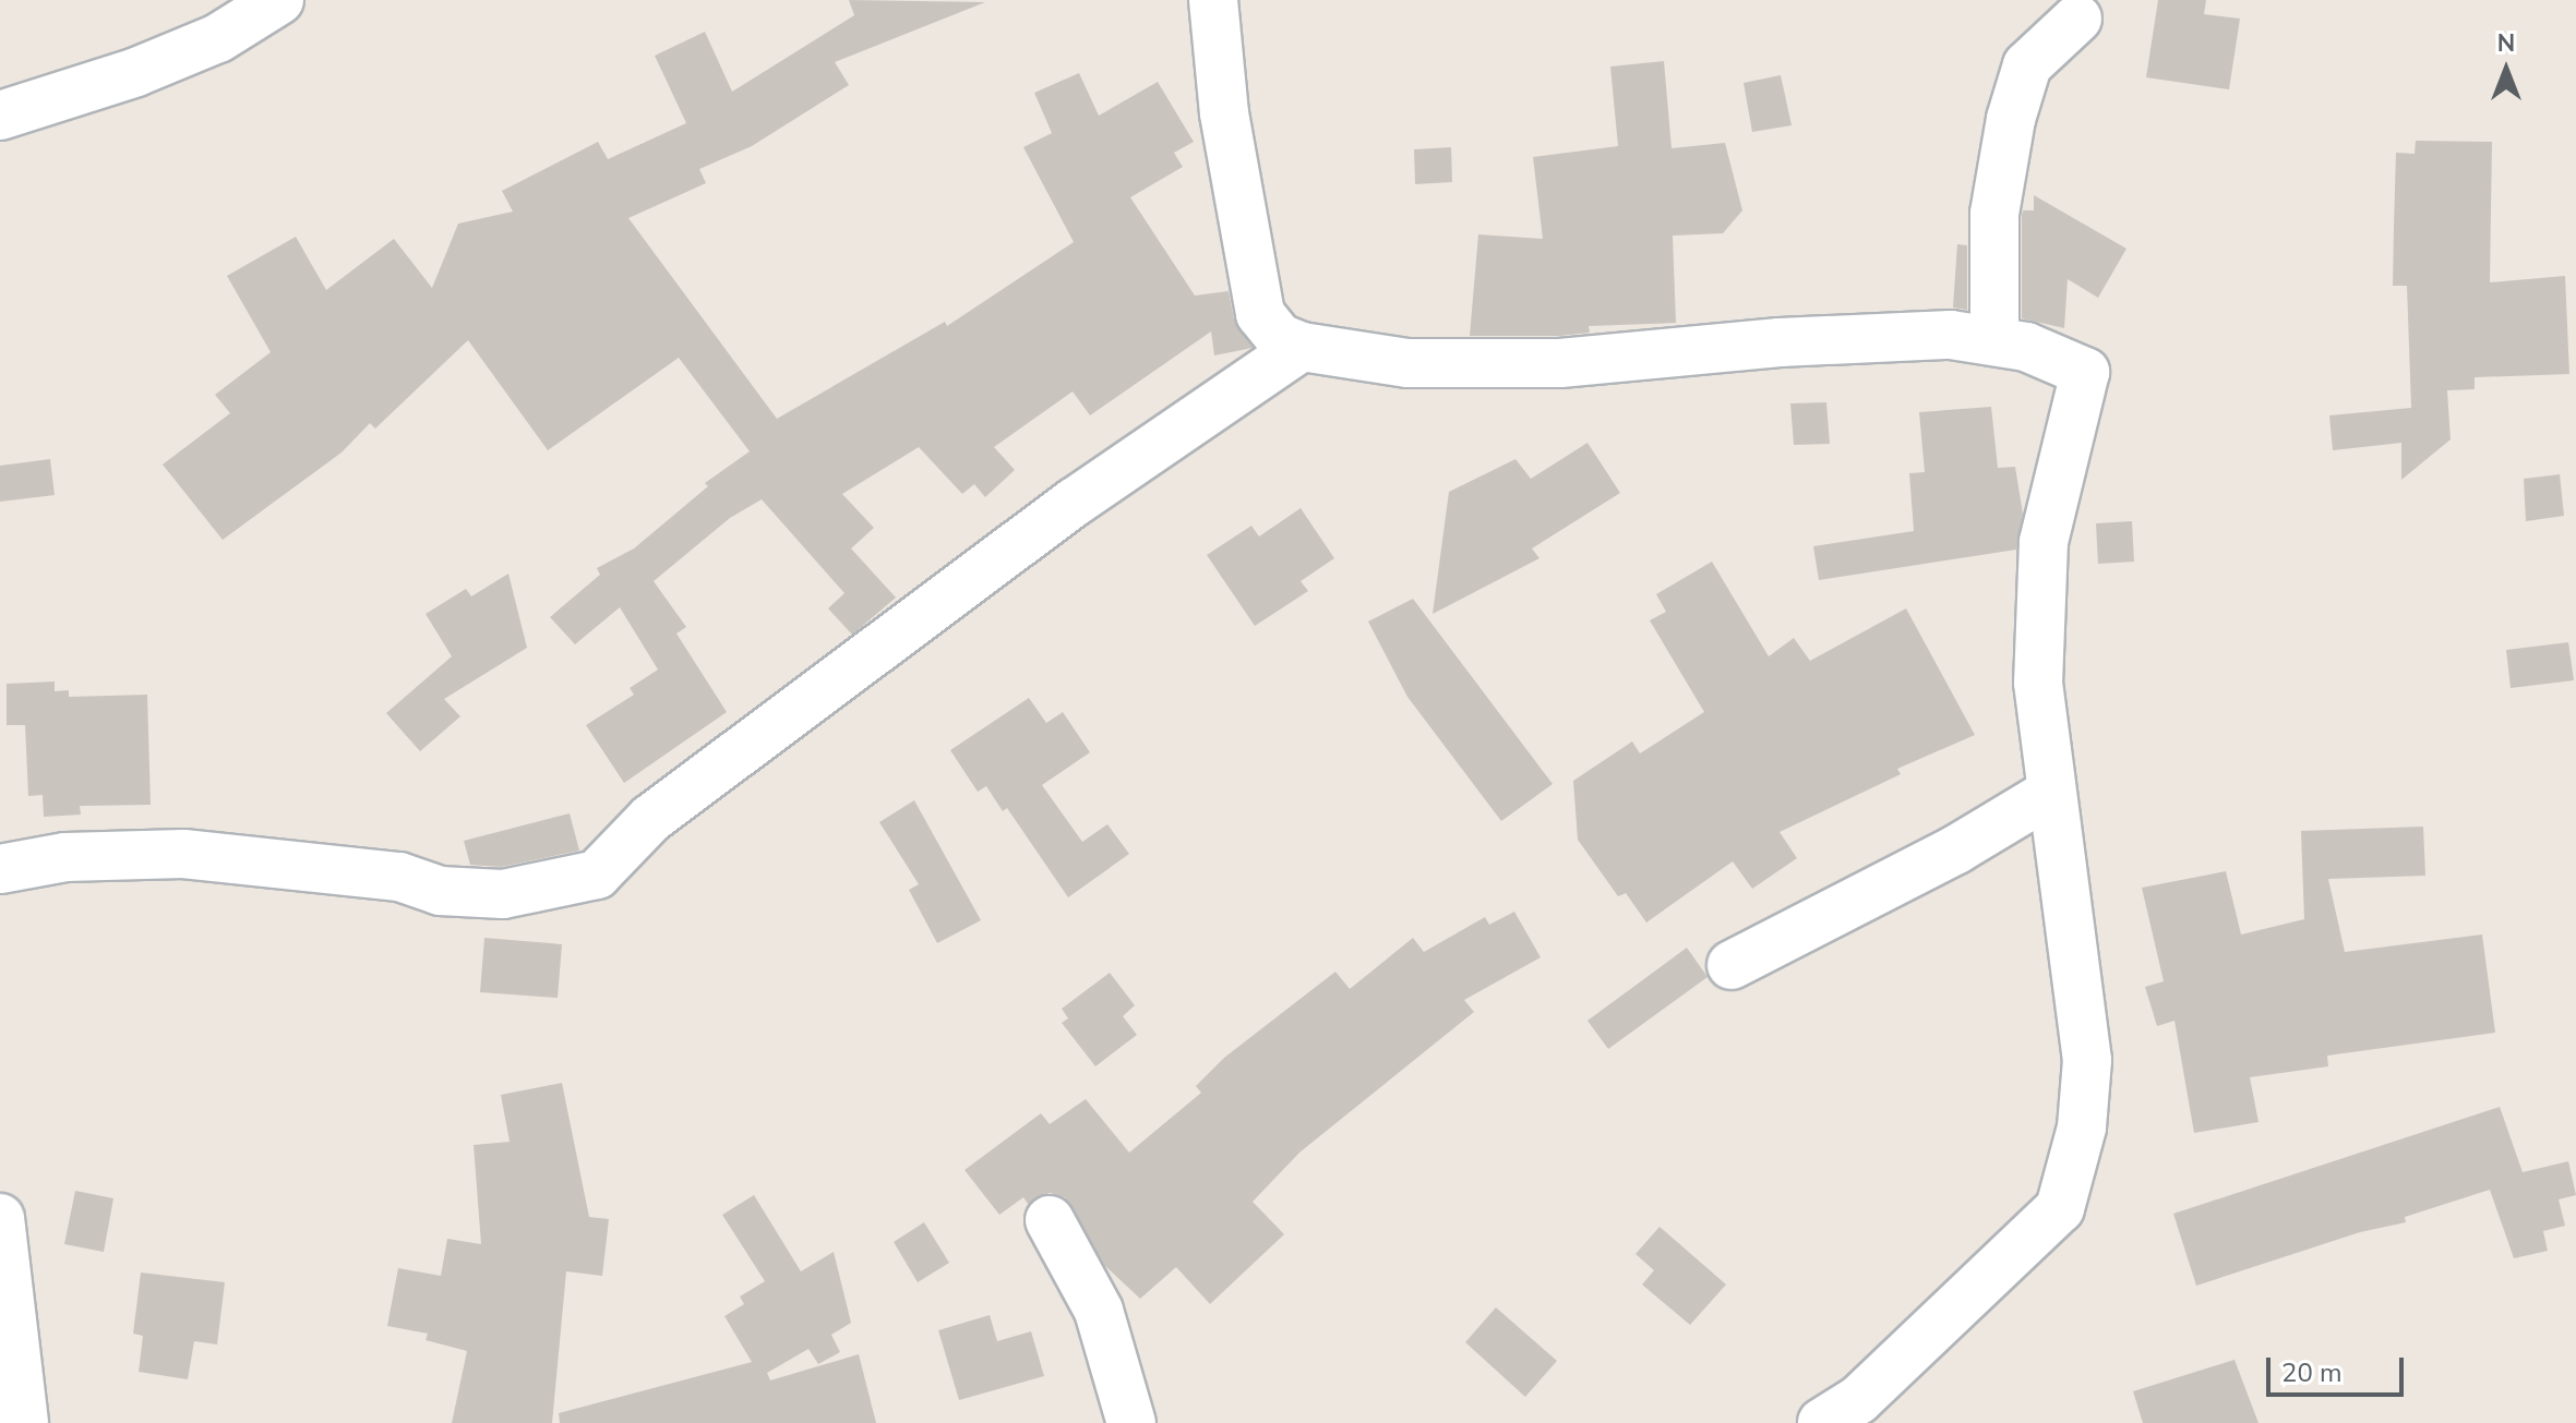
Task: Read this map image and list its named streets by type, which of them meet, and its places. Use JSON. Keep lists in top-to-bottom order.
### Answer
{
  "scale_bar": "20 m",
  "north": "top"
}
